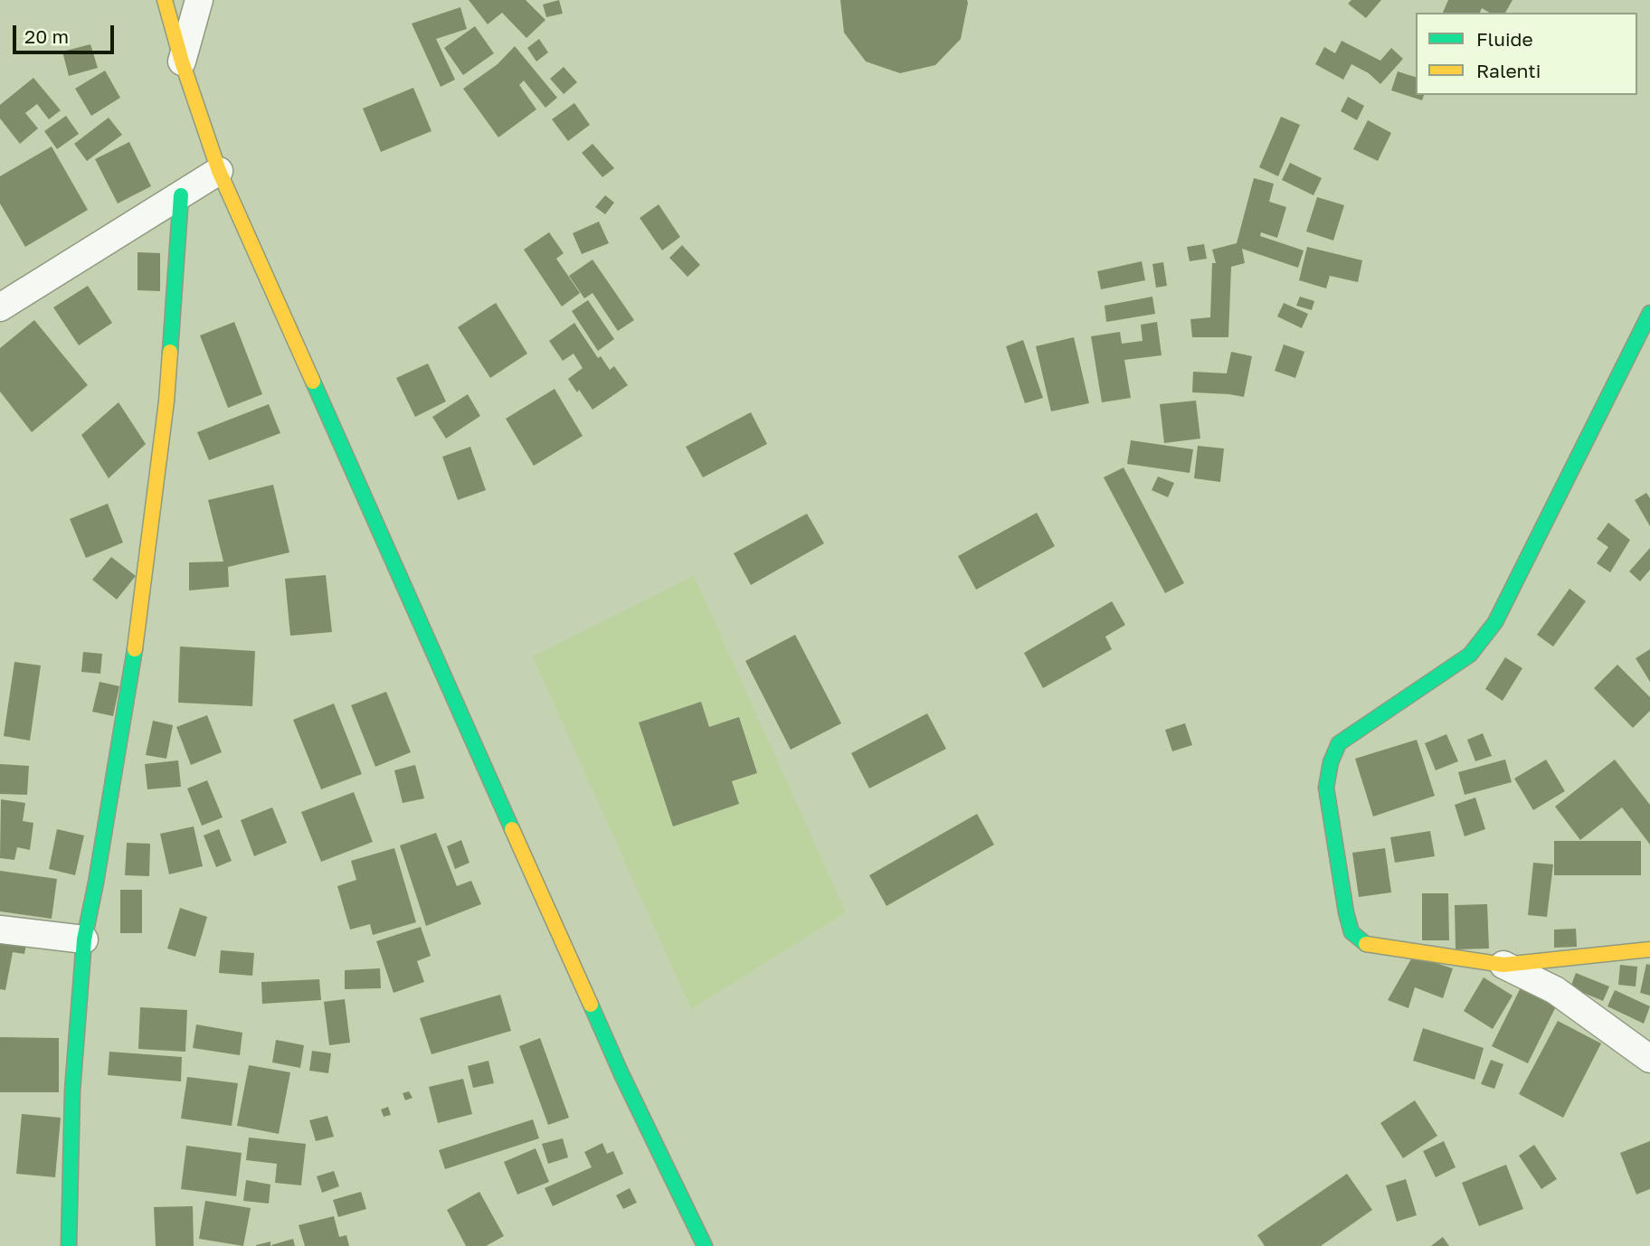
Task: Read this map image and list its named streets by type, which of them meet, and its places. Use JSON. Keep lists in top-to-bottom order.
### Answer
{
  "legend": ["Fluide", "Ralenti"],
  "scale_bar": "20 m"
}
